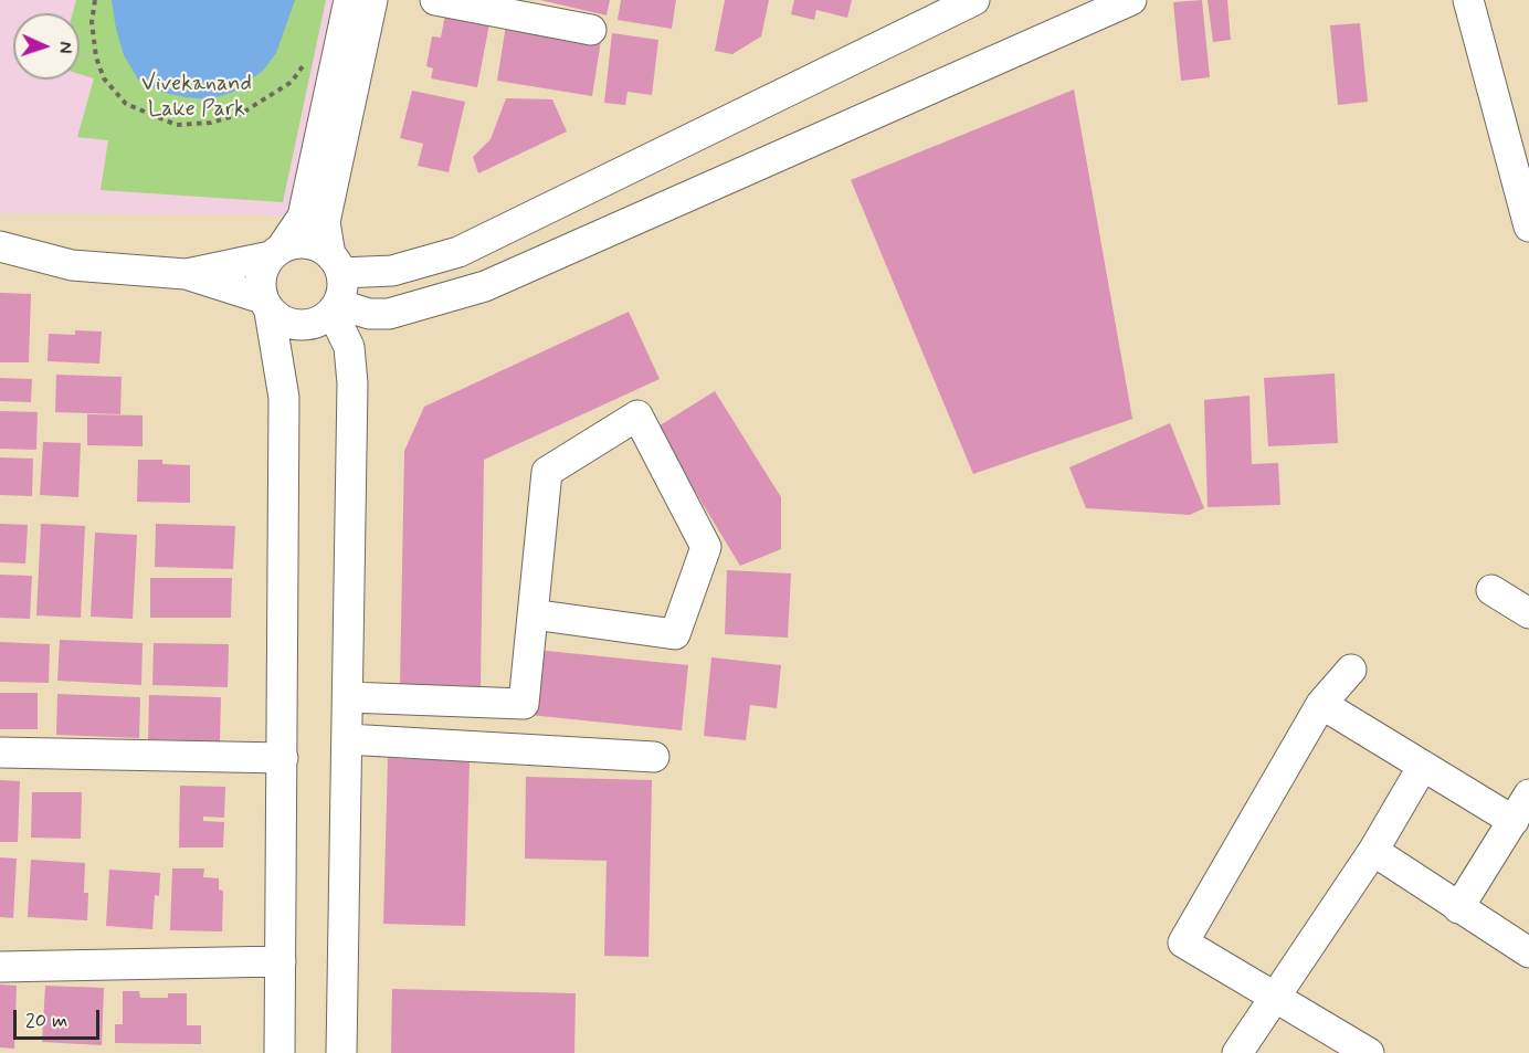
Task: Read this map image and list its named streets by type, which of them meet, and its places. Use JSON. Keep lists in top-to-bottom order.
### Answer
{
  "parks": ["Vivekanand Lake Park"],
  "scale_bar": "20 m",
  "north": "right"
}
